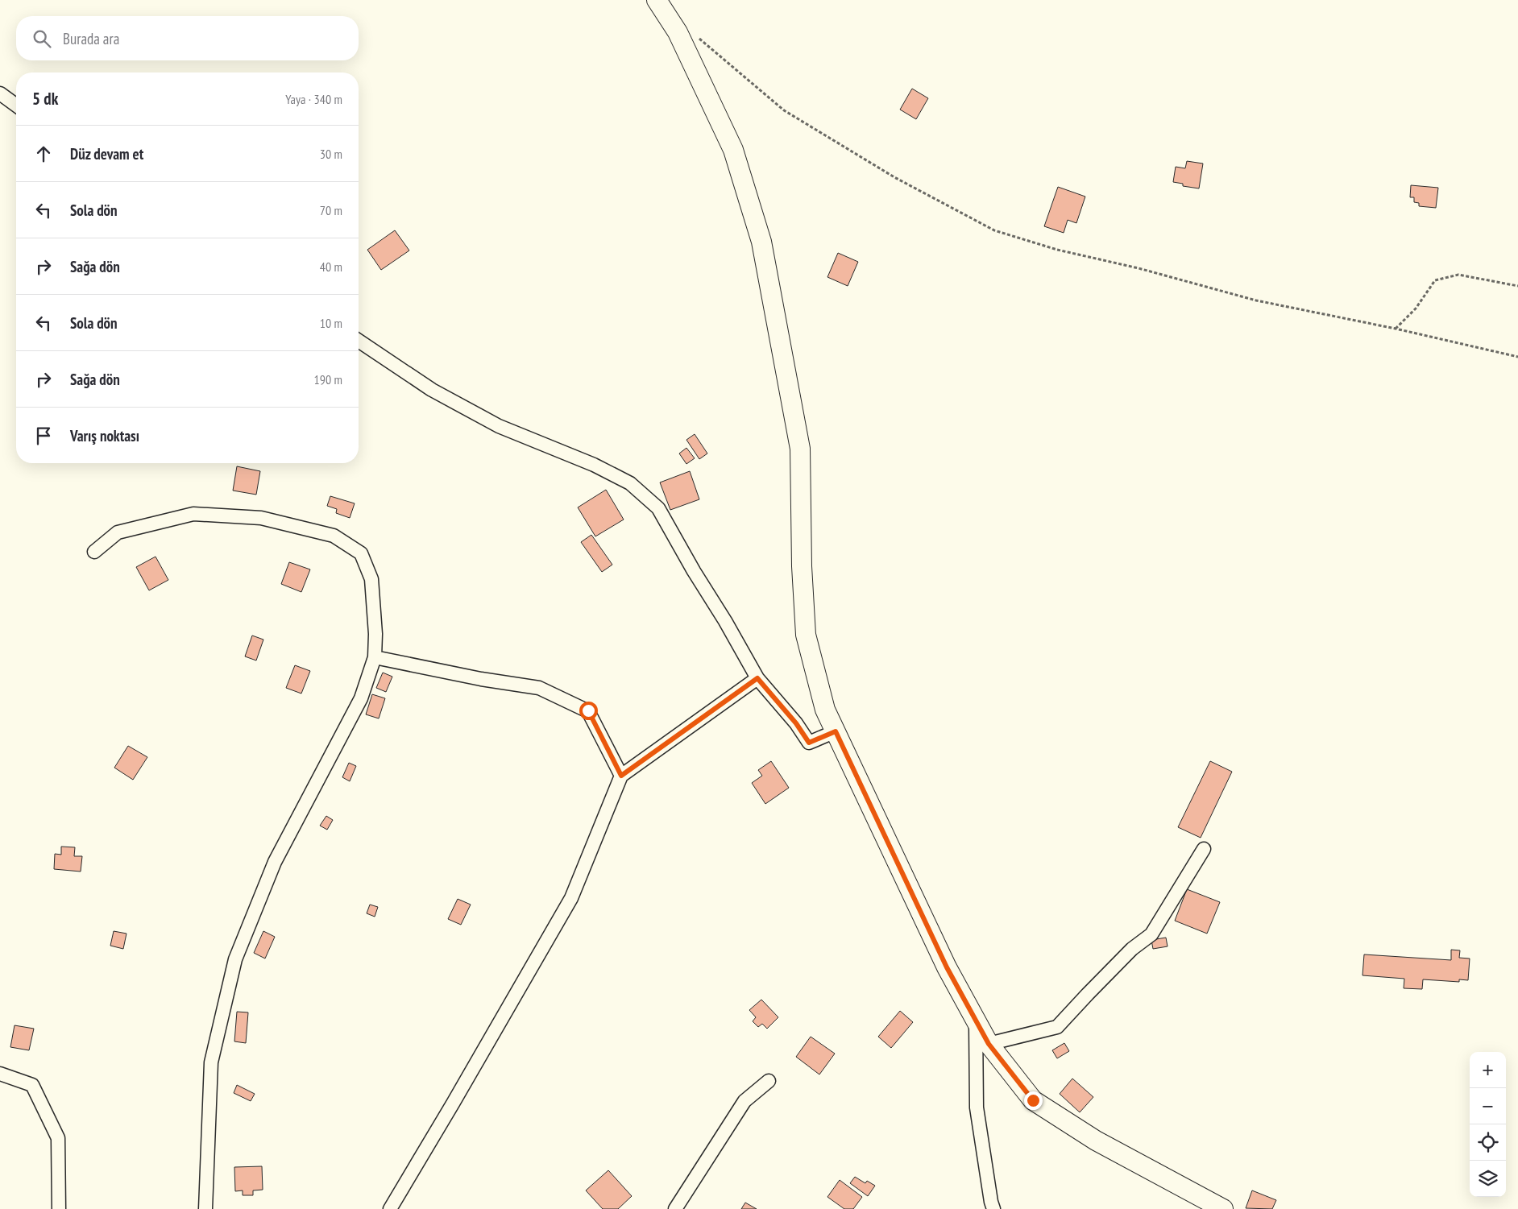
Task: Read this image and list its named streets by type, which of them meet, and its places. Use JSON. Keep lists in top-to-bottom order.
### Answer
{
  "page": {
    "search": "Burada ara",
    "heading": ["5 dk", "Yaya · 340 m"],
    "list": [
      ["Düz devam et", "30 m"],
      ["Sola dön", "70 m"],
      ["Sağa dön", "40 m"],
      ["Sola dön", "10 m"],
      ["Sağa dön", "190 m"],
      "Varış noktası"
    ],
    "map_buttons": ["+", "−"]
  }
}
